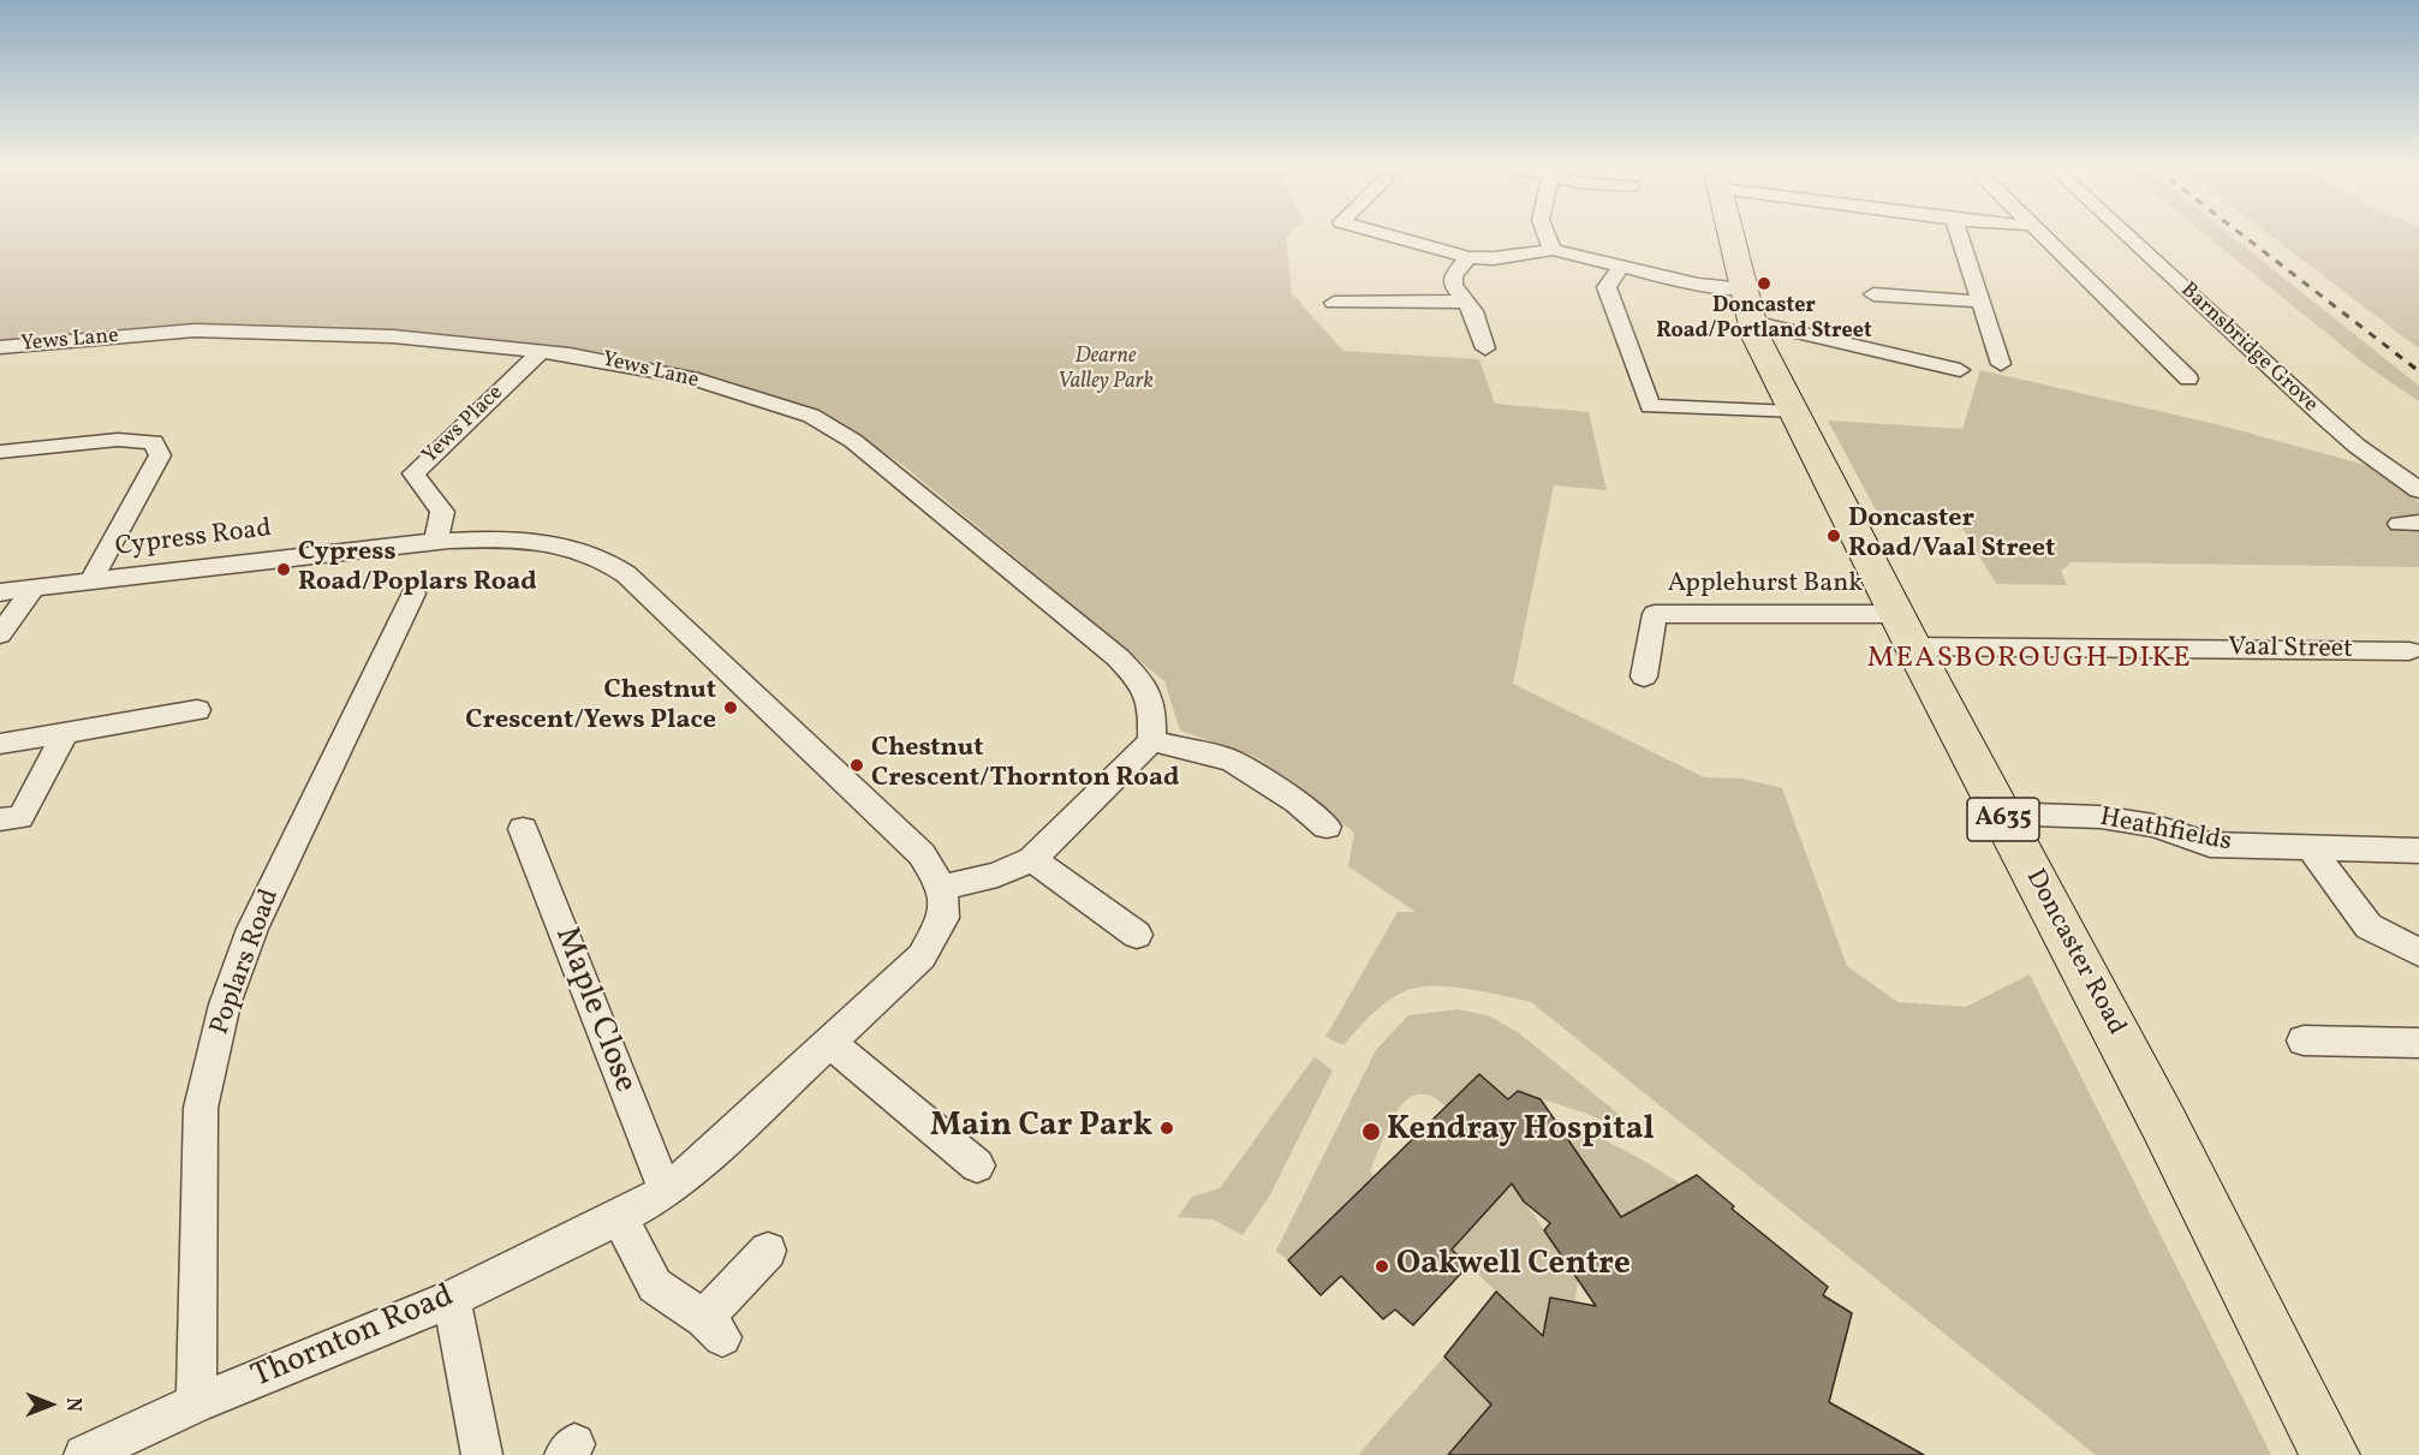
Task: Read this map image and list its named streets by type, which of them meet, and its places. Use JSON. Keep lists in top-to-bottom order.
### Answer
{
  "streets": {
    "highway": ["A635", "Doncaster Road"],
    "street": [
      "Yews Lane",
      "Barnsbridge Grove",
      "Yews Place",
      "Cypress Road",
      "Applehurst Bank",
      "Vaal Street",
      "Heathfields",
      "Poplars Road",
      "Maple Close",
      "Thornton Road"
    ]
  },
  "crossings": [
    ["Yews Lane", "Yews Place"],
    ["Yews Place", "Cypress Road"],
    ["Cypress Road", "Thornton Road"],
    ["Applehurst Bank", "Vaal Street"],
    ["Applehurst Bank", "Doncaster Road"],
    ["Vaal Street", "Doncaster Road"],
    ["Heathfields", "Doncaster Road"],
    ["Poplars Road", "Thornton Road"],
    ["Maple Close", "Thornton Road"]
  ],
  "districts": ["MEASBOROUGH DIKE"],
  "parks": ["Dearne Valley Park"],
  "places": [
    "Doncaster Road/Portland Street",
    "Doncaster Road/Vaal Street",
    "Cypress Road/Poplars Road",
    "Chestnut Crescent/Yews Place",
    "Chestnut Crescent/Thornton Road",
    "Main Car Park",
    "Kendray Hospital",
    "Oakwell Centre"
  ],
  "north": "right"
}
